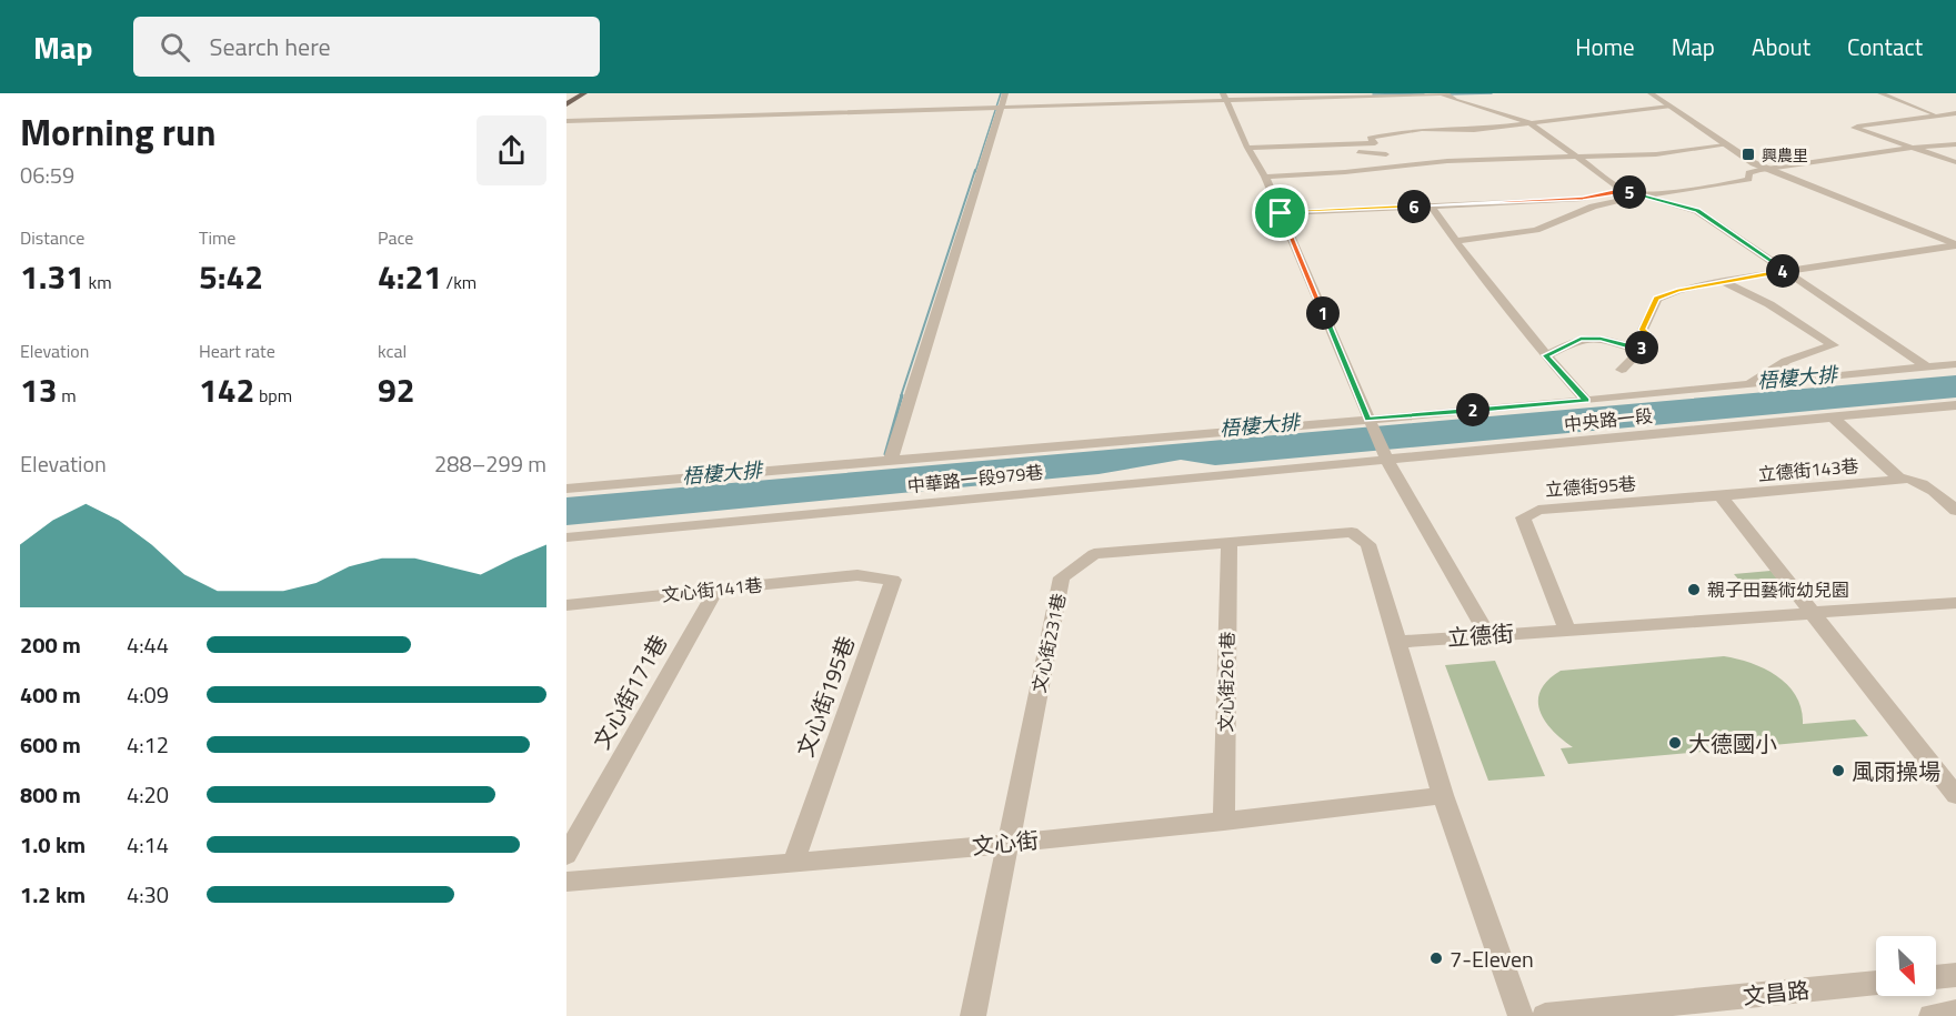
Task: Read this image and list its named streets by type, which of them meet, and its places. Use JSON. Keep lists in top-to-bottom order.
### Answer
{
  "streets": {
    "street": [
      "中央路一段",
      "立德街143巷",
      "中華路一段979巷",
      "立德街95巷",
      "文心街141巷",
      "立德街",
      "文心街231巷",
      "文心街261巷",
      "文心街171巷",
      "文心街195巷",
      "文心街",
      "文昌路"
    ]
  },
  "crossings": [
    ["中央路一段", "立德街143巷"],
    ["中央路一段", "中華路一段979巷"],
    ["立德街143巷", "立德街95巷"],
    ["立德街95巷", "立德街"],
    ["文心街141巷", "文心街171巷"],
    ["文心街141巷", "文心街195巷"],
    ["立德街", "文心街231巷"],
    ["文心街231巷", "文心街261巷"],
    ["文心街231巷", "文心街"],
    ["文心街261巷", "文心街"],
    ["文心街195巷", "文心街"]
  ],
  "water": ["梧棲大排"],
  "places": {
    "transit": ["興農里"],
    "other": [
      "親子田藝術幼兒園",
      "大德國小",
      "風雨操場",
      "7-Eleven"
    ]
  },
  "north": "bottom right",
  "page": {
    "header": "Map",
    "search": "Search here",
    "nav": [
      "Home",
      "Map",
      "About",
      "Contact"
    ],
    "heading": ["Morning run", "06:59"],
    "pins": [
      "5",
      "6",
      "4",
      "1",
      "3",
      "2"
    ],
    "stats": [
      ["Distance", "1.31 km"],
      ["Time", "5:42"],
      ["Pace", "4:21 /km"],
      ["Elevation", "13 m"],
      ["Heart rate", "142 bpm"],
      ["kcal", "92"]
    ],
    "chart": ["Elevation", "288–299 m"],
    "list": [
      {
        "name": "200 m",
        "note": "4:44"
      },
      {
        "name": "400 m",
        "note": "4:09"
      },
      {
        "name": "600 m",
        "note": "4:12"
      },
      {
        "name": "800 m",
        "note": "4:20"
      },
      {
        "name": "1.0 km",
        "note": "4:14"
      },
      {
        "name": "1.2 km",
        "note": "4:30"
      }
    ]
  }
}
